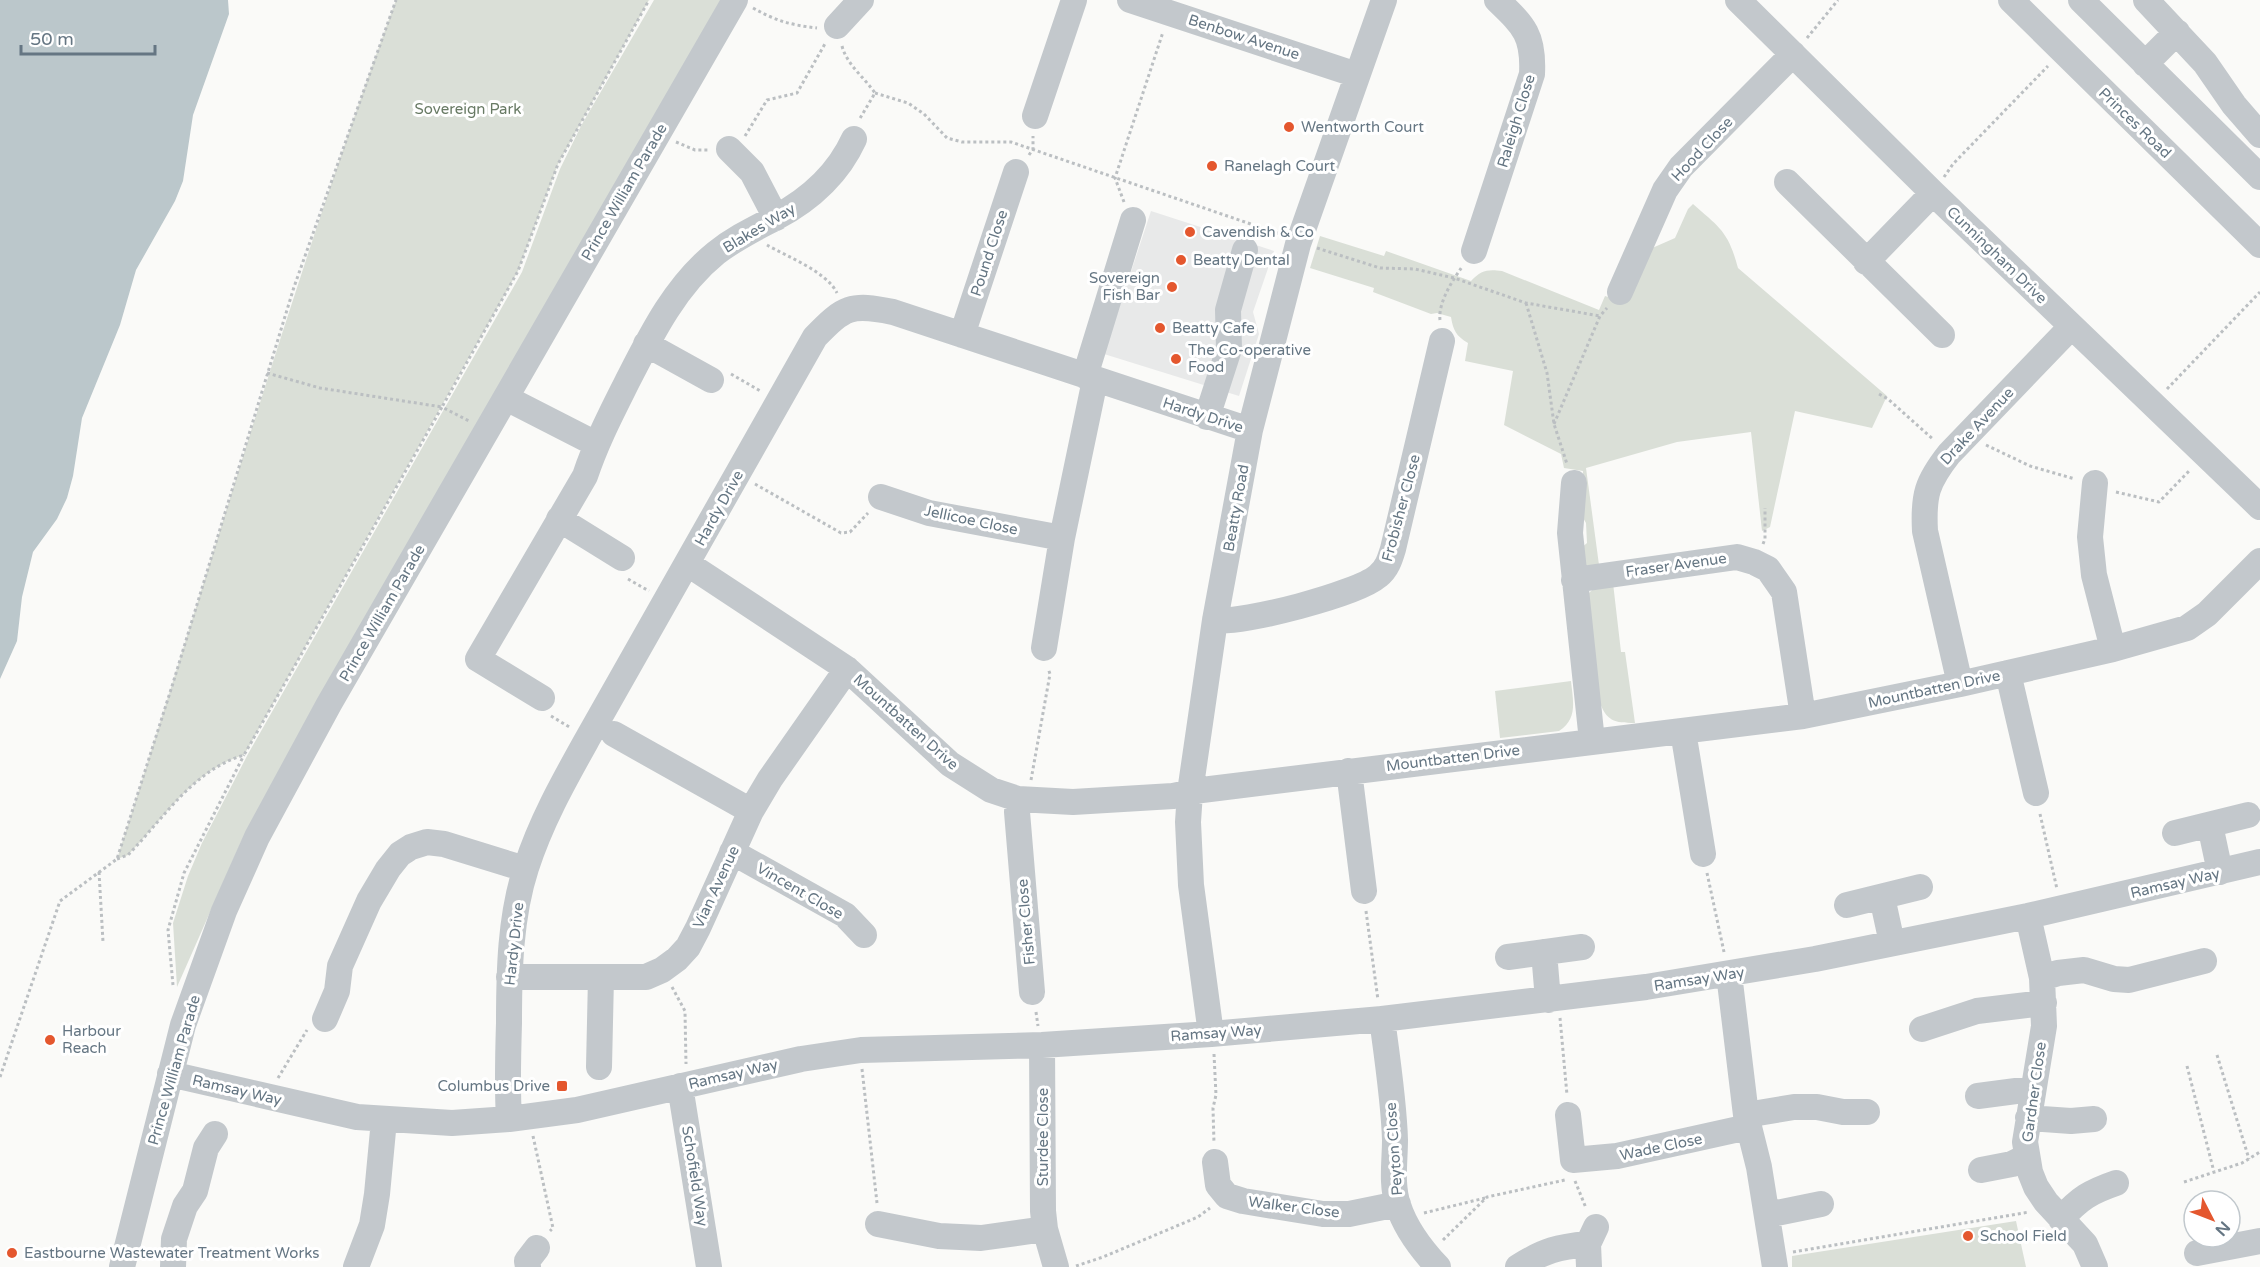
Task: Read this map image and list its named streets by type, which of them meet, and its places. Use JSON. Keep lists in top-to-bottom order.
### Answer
{
  "streets": {
    "street": [
      "Benbow Avenue",
      "Raleigh Close",
      "Princes Road",
      "Hood Close",
      "Prince William Parade",
      "Blakes Way",
      "Pound Close",
      "Cunningham Drive",
      "Hardy Drive",
      "Drake Avenue",
      "Beatty Road",
      "Frobisher Close",
      "Jellicoe Close",
      "Fraser Avenue",
      "Mountbatten Drive",
      "Ramsay Way",
      "Vian Avenue",
      "Vincent Close",
      "Fisher Close",
      "Gardner Close",
      "Sturdee Close",
      "Wade Close",
      "Peyton Close",
      "Schofield Way",
      "Walker Close"
    ]
  },
  "crossings": [
    ["Benbow Avenue", "Beatty Road"],
    ["Hood Close", "Cunningham Drive"],
    ["Prince William Parade", "Ramsay Way"],
    ["Pound Close", "Hardy Drive"],
    ["Cunningham Drive", "Drake Avenue"],
    ["Hardy Drive", "Beatty Road"],
    ["Hardy Drive", "Mountbatten Drive"],
    ["Hardy Drive", "Ramsay Way"],
    ["Hardy Drive", "Vian Avenue"],
    ["Drake Avenue", "Mountbatten Drive"],
    ["Beatty Road", "Frobisher Close"],
    ["Beatty Road", "Mountbatten Drive"],
    ["Beatty Road", "Ramsay Way"],
    ["Mountbatten Drive", "Vian Avenue"],
    ["Mountbatten Drive", "Fisher Close"],
    ["Ramsay Way", "Gardner Close"],
    ["Ramsay Way", "Sturdee Close"],
    ["Ramsay Way", "Peyton Close"],
    ["Ramsay Way", "Schofield Way"],
    ["Vian Avenue", "Vincent Close"],
    ["Peyton Close", "Walker Close"]
  ],
  "parks": ["Sovereign Park"],
  "places": {
    "other": [
      "Wentworth Court",
      "Ranelagh Court",
      "Cavendish & Co",
      "Beatty Dental",
      "Sovereign Fish Bar",
      "Beatty Cafe",
      "The Co-operative Food",
      "Harbour Reach",
      "School Field",
      "Eastbourne Wastewater Treatment Works"
    ],
    "transit": ["Columbus Drive"]
  },
  "scale_bar": "50 m",
  "north": "bottom right"
}
